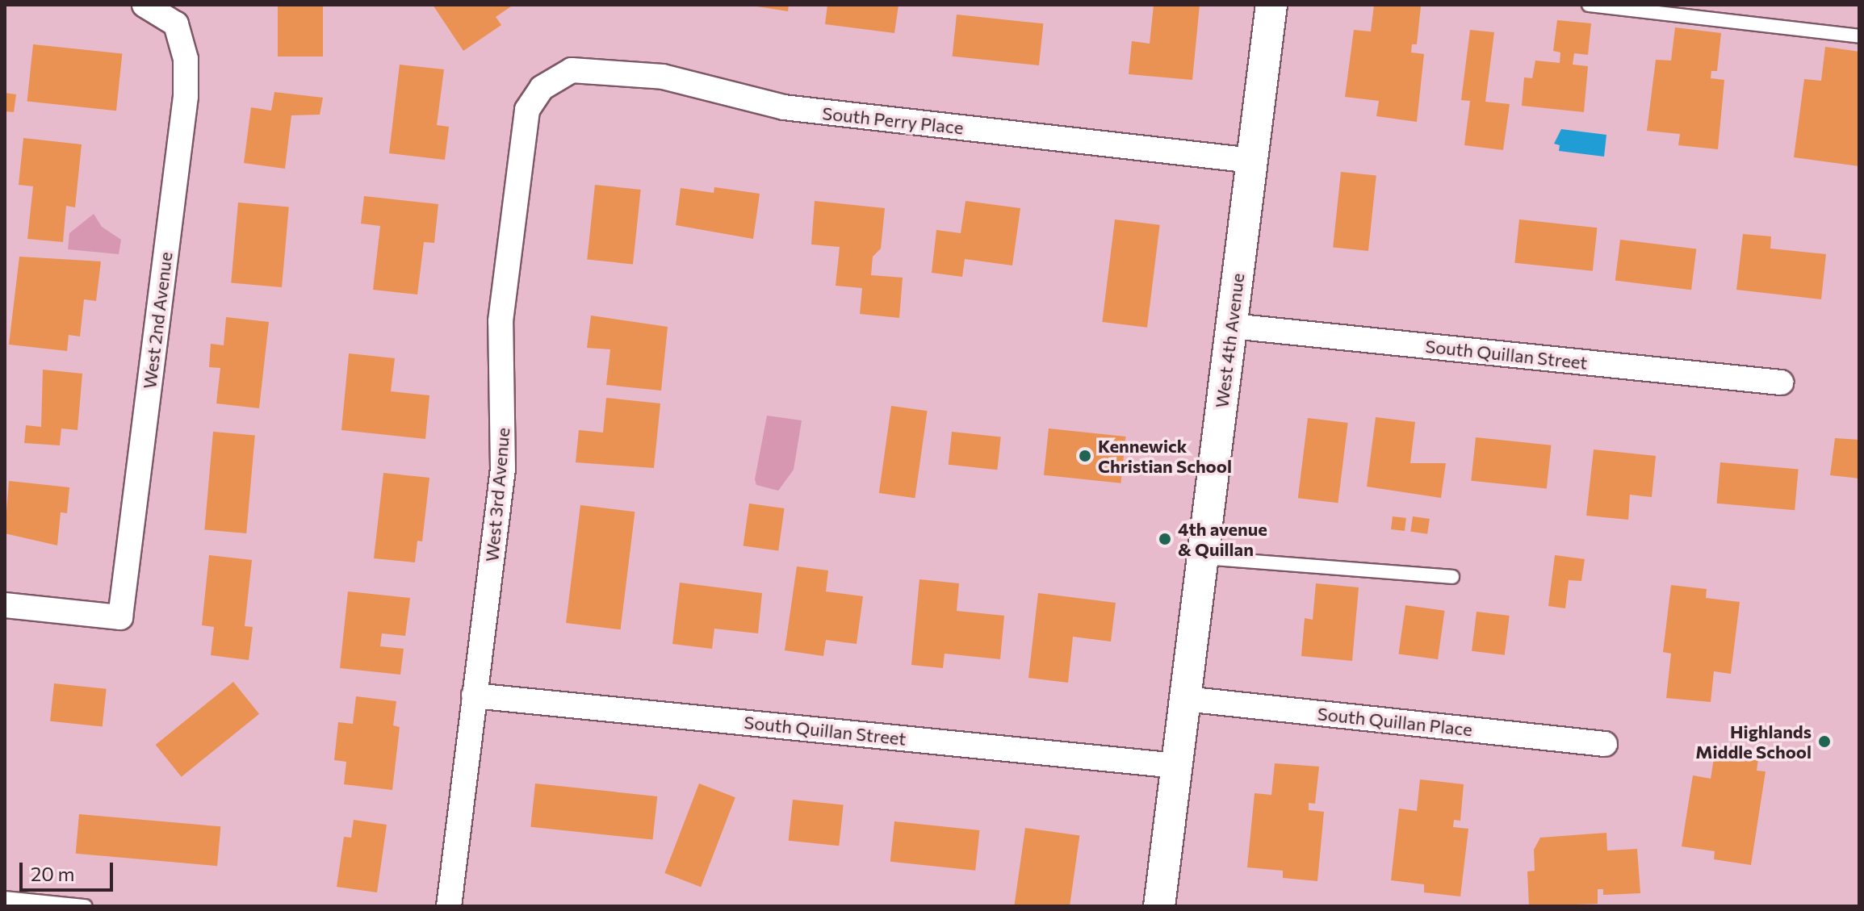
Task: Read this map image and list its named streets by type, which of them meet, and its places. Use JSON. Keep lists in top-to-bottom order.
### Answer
{
  "streets": {
    "street": [
      "South Perry Place",
      "West 2nd Avenue",
      "West 4th Avenue",
      "South Quillan Street",
      "West 3rd Avenue",
      "South Quillan Place"
    ]
  },
  "crossings": [
    ["South Perry Place", "West 4th Avenue"],
    ["South Perry Place", "West 3rd Avenue"],
    ["West 4th Avenue", "South Quillan Street"],
    ["West 4th Avenue", "South Quillan Place"],
    ["South Quillan Street", "West 3rd Avenue"]
  ],
  "places": ["Kennewick Christian School", "4th avenue & Quillan", "Highlands Middle School"],
  "scale_bar": "20 m"
}
